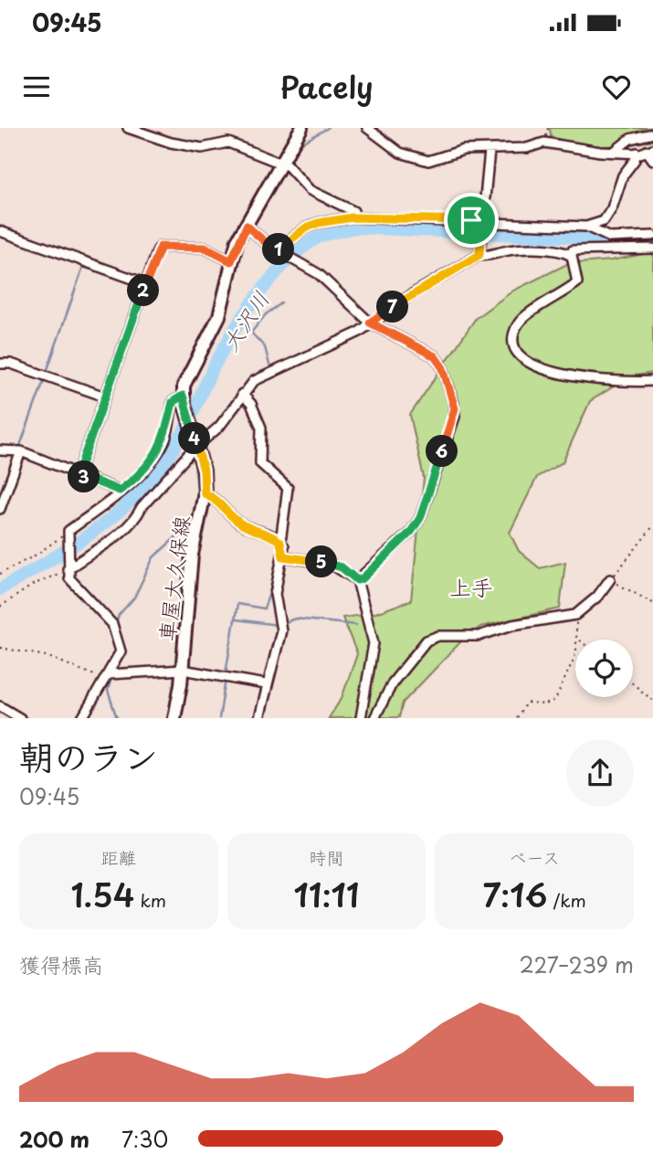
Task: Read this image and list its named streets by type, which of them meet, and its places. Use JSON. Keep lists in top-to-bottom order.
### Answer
{
  "streets": {
    "main road": ["車屋大久保線"]
  },
  "districts": ["上手"],
  "water": ["大沢川"],
  "page": {
    "status": "09:45",
    "header": "Pacely",
    "pins": [
      "1",
      "2",
      "7",
      "4",
      "6",
      "3",
      "5"
    ],
    "heading": ["朝のラン", "09:45"],
    "stats": [
      ["距離", "1.54 km"],
      ["時間", "11:11"],
      ["ペース", "7:16 /km"]
    ],
    "chart": ["獲得標高", "227–239 m"],
    "list": [
      {
        "name": "200 m",
        "note": "7:30"
      }
    ]
  }
}
